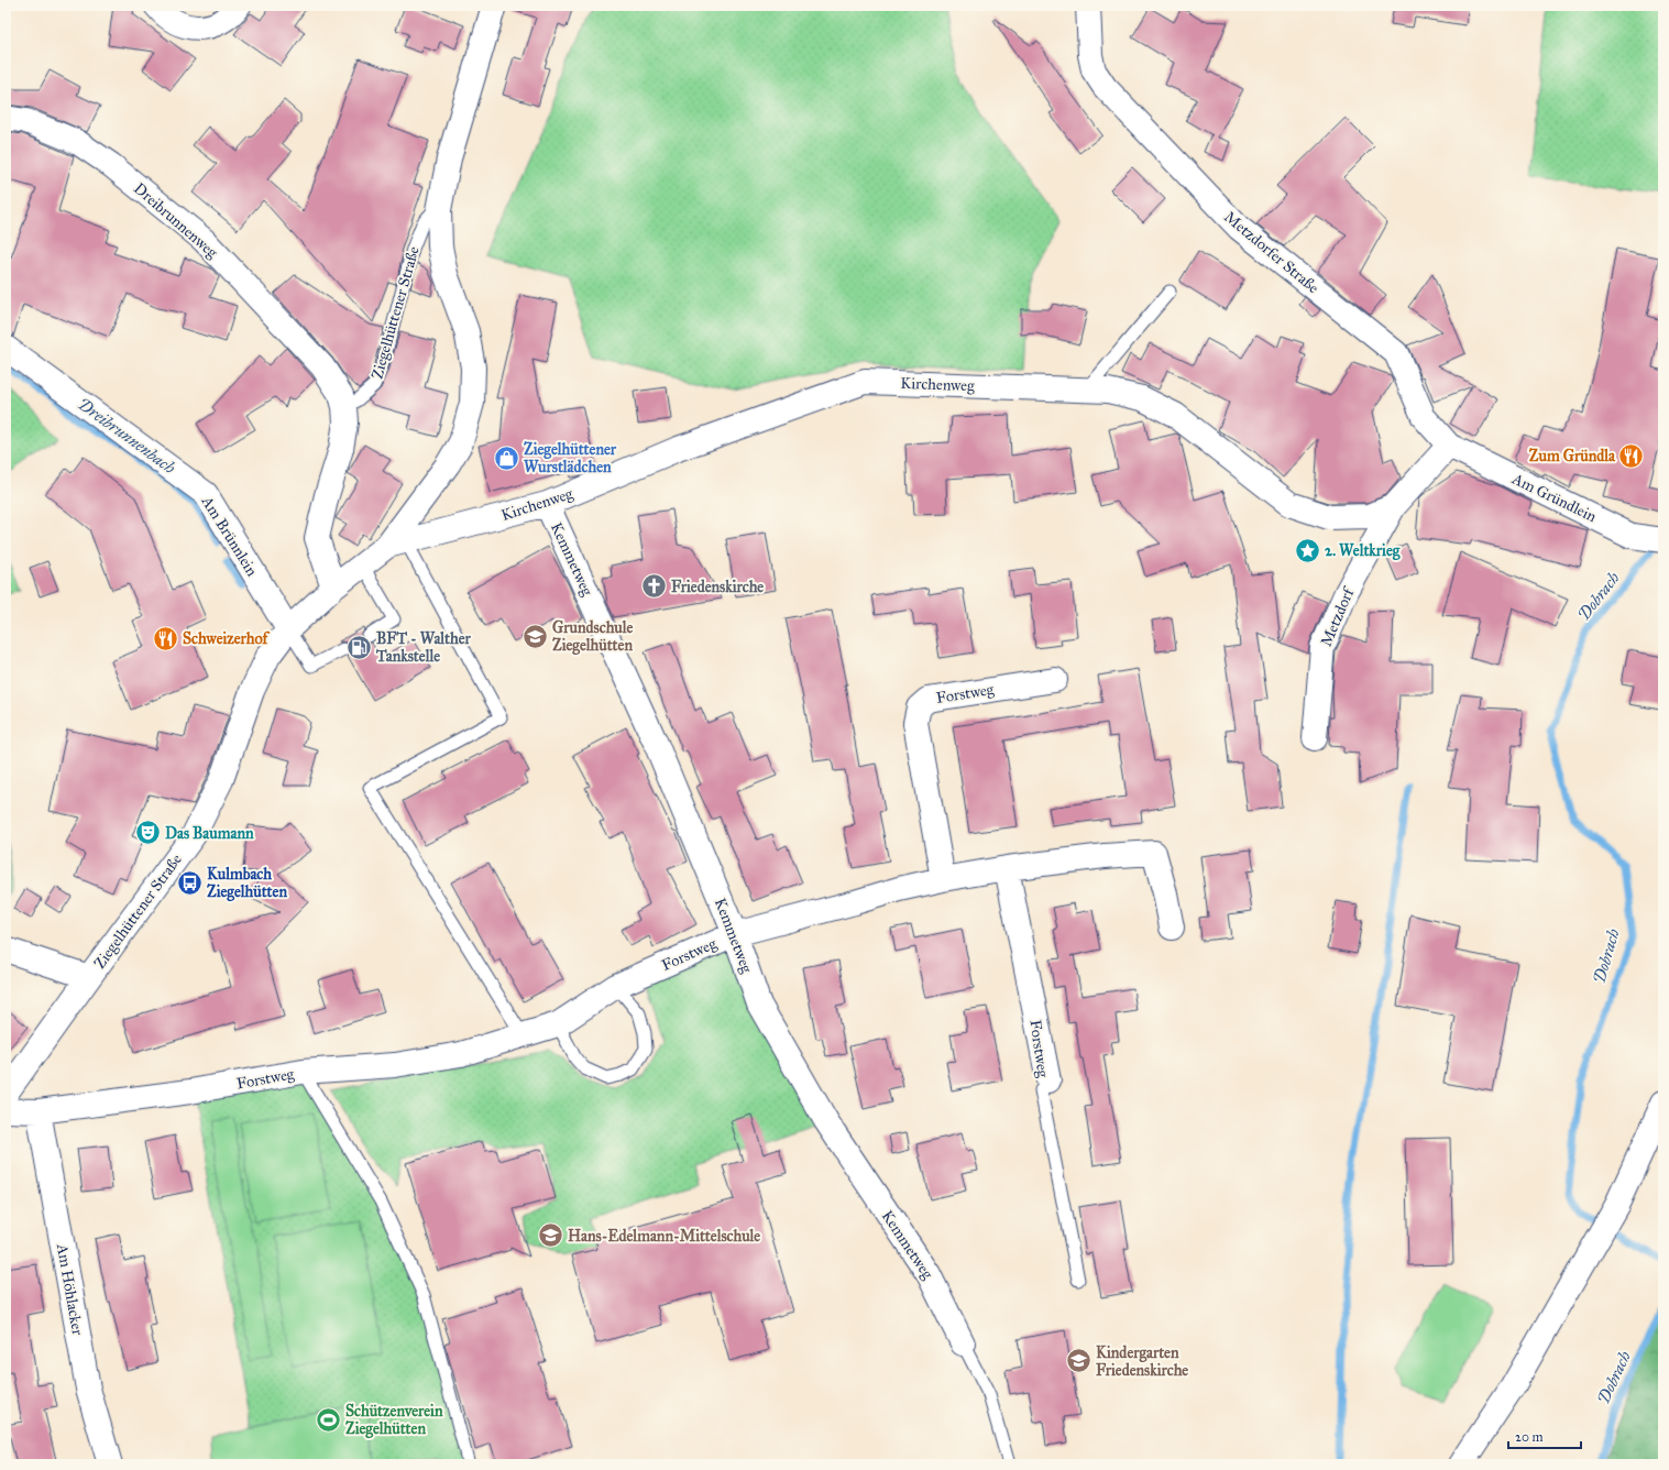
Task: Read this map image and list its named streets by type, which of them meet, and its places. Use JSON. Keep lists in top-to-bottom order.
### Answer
{
  "streets": {
    "street": [
      "Dreibrunnenweg",
      "Metzdorfer Straße",
      "Ziegelhüttener Straße",
      "Kirchenweg",
      "Am Gründlein",
      "Am Brünnlein",
      "Kemmetweg",
      "Metzdorf",
      "Forstweg",
      "Am Höhlacker"
    ]
  },
  "crossings": [
    ["Dreibrunnenweg", "Ziegelhüttener Straße"],
    ["Metzdorfer Straße", "Kirchenweg"],
    ["Metzdorfer Straße", "Am Gründlein"],
    ["Ziegelhüttener Straße", "Kirchenweg"],
    ["Ziegelhüttener Straße", "Am Brünnlein"],
    ["Kirchenweg", "Am Gründlein"],
    ["Kirchenweg", "Kemmetweg"],
    ["Kirchenweg", "Metzdorf"],
    ["Kemmetweg", "Forstweg"],
    ["Forstweg", "Am Höhlacker"]
  ],
  "water": ["Dreibrunnenbach", "Dobrach"],
  "places": {
    "restaurant": ["Zum Gründla", "Schweizerhof"],
    "shop": ["Ziegelhüttener Wurstlädchen"],
    "place": ["2. Weltkrieg"],
    "church": ["Friedenskirche"],
    "school or university": ["Grundschule Ziegelhütten", "Hans-Edelmann-Mittelschule", "Kindergarten Friedenskirche"],
    "fuel station": ["BFT - Walther Tankstelle"],
    "theatre": ["Das Baumann"],
    "bus stop": ["Kulmbach Ziegelhütten"],
    "sports": ["Schützenverein Ziegelhütten"]
  },
  "scale_bar": "20 m"
}
